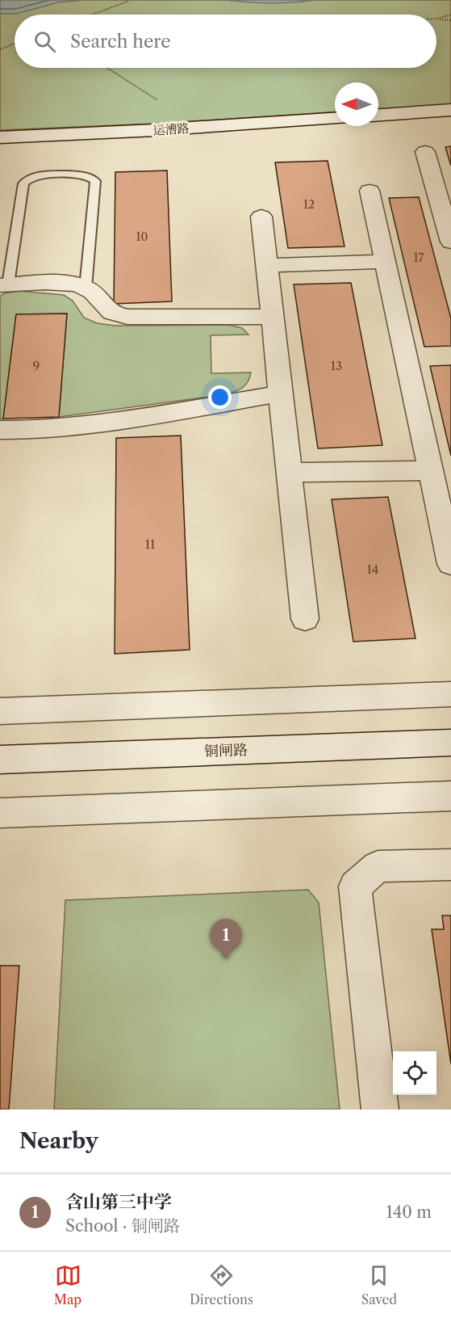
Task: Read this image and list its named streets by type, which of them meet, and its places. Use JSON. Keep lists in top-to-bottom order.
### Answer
{
  "streets": {
    "street": ["运漕路", "铜闸路"]
  },
  "house_numbers": [
    "12",
    "10",
    "17",
    "9",
    "13",
    "11",
    "14"
  ],
  "north": "left",
  "page": {
    "search": "Search here",
    "pins": "1",
    "heading": "Nearby",
    "list": [
      {
        "mark": "1",
        "name": "含山第三中学",
        "note": "School · 铜闸路",
        "value": "140 m"
      }
    ],
    "nav": ["Map", "Directions", "Saved"]
  }
}
